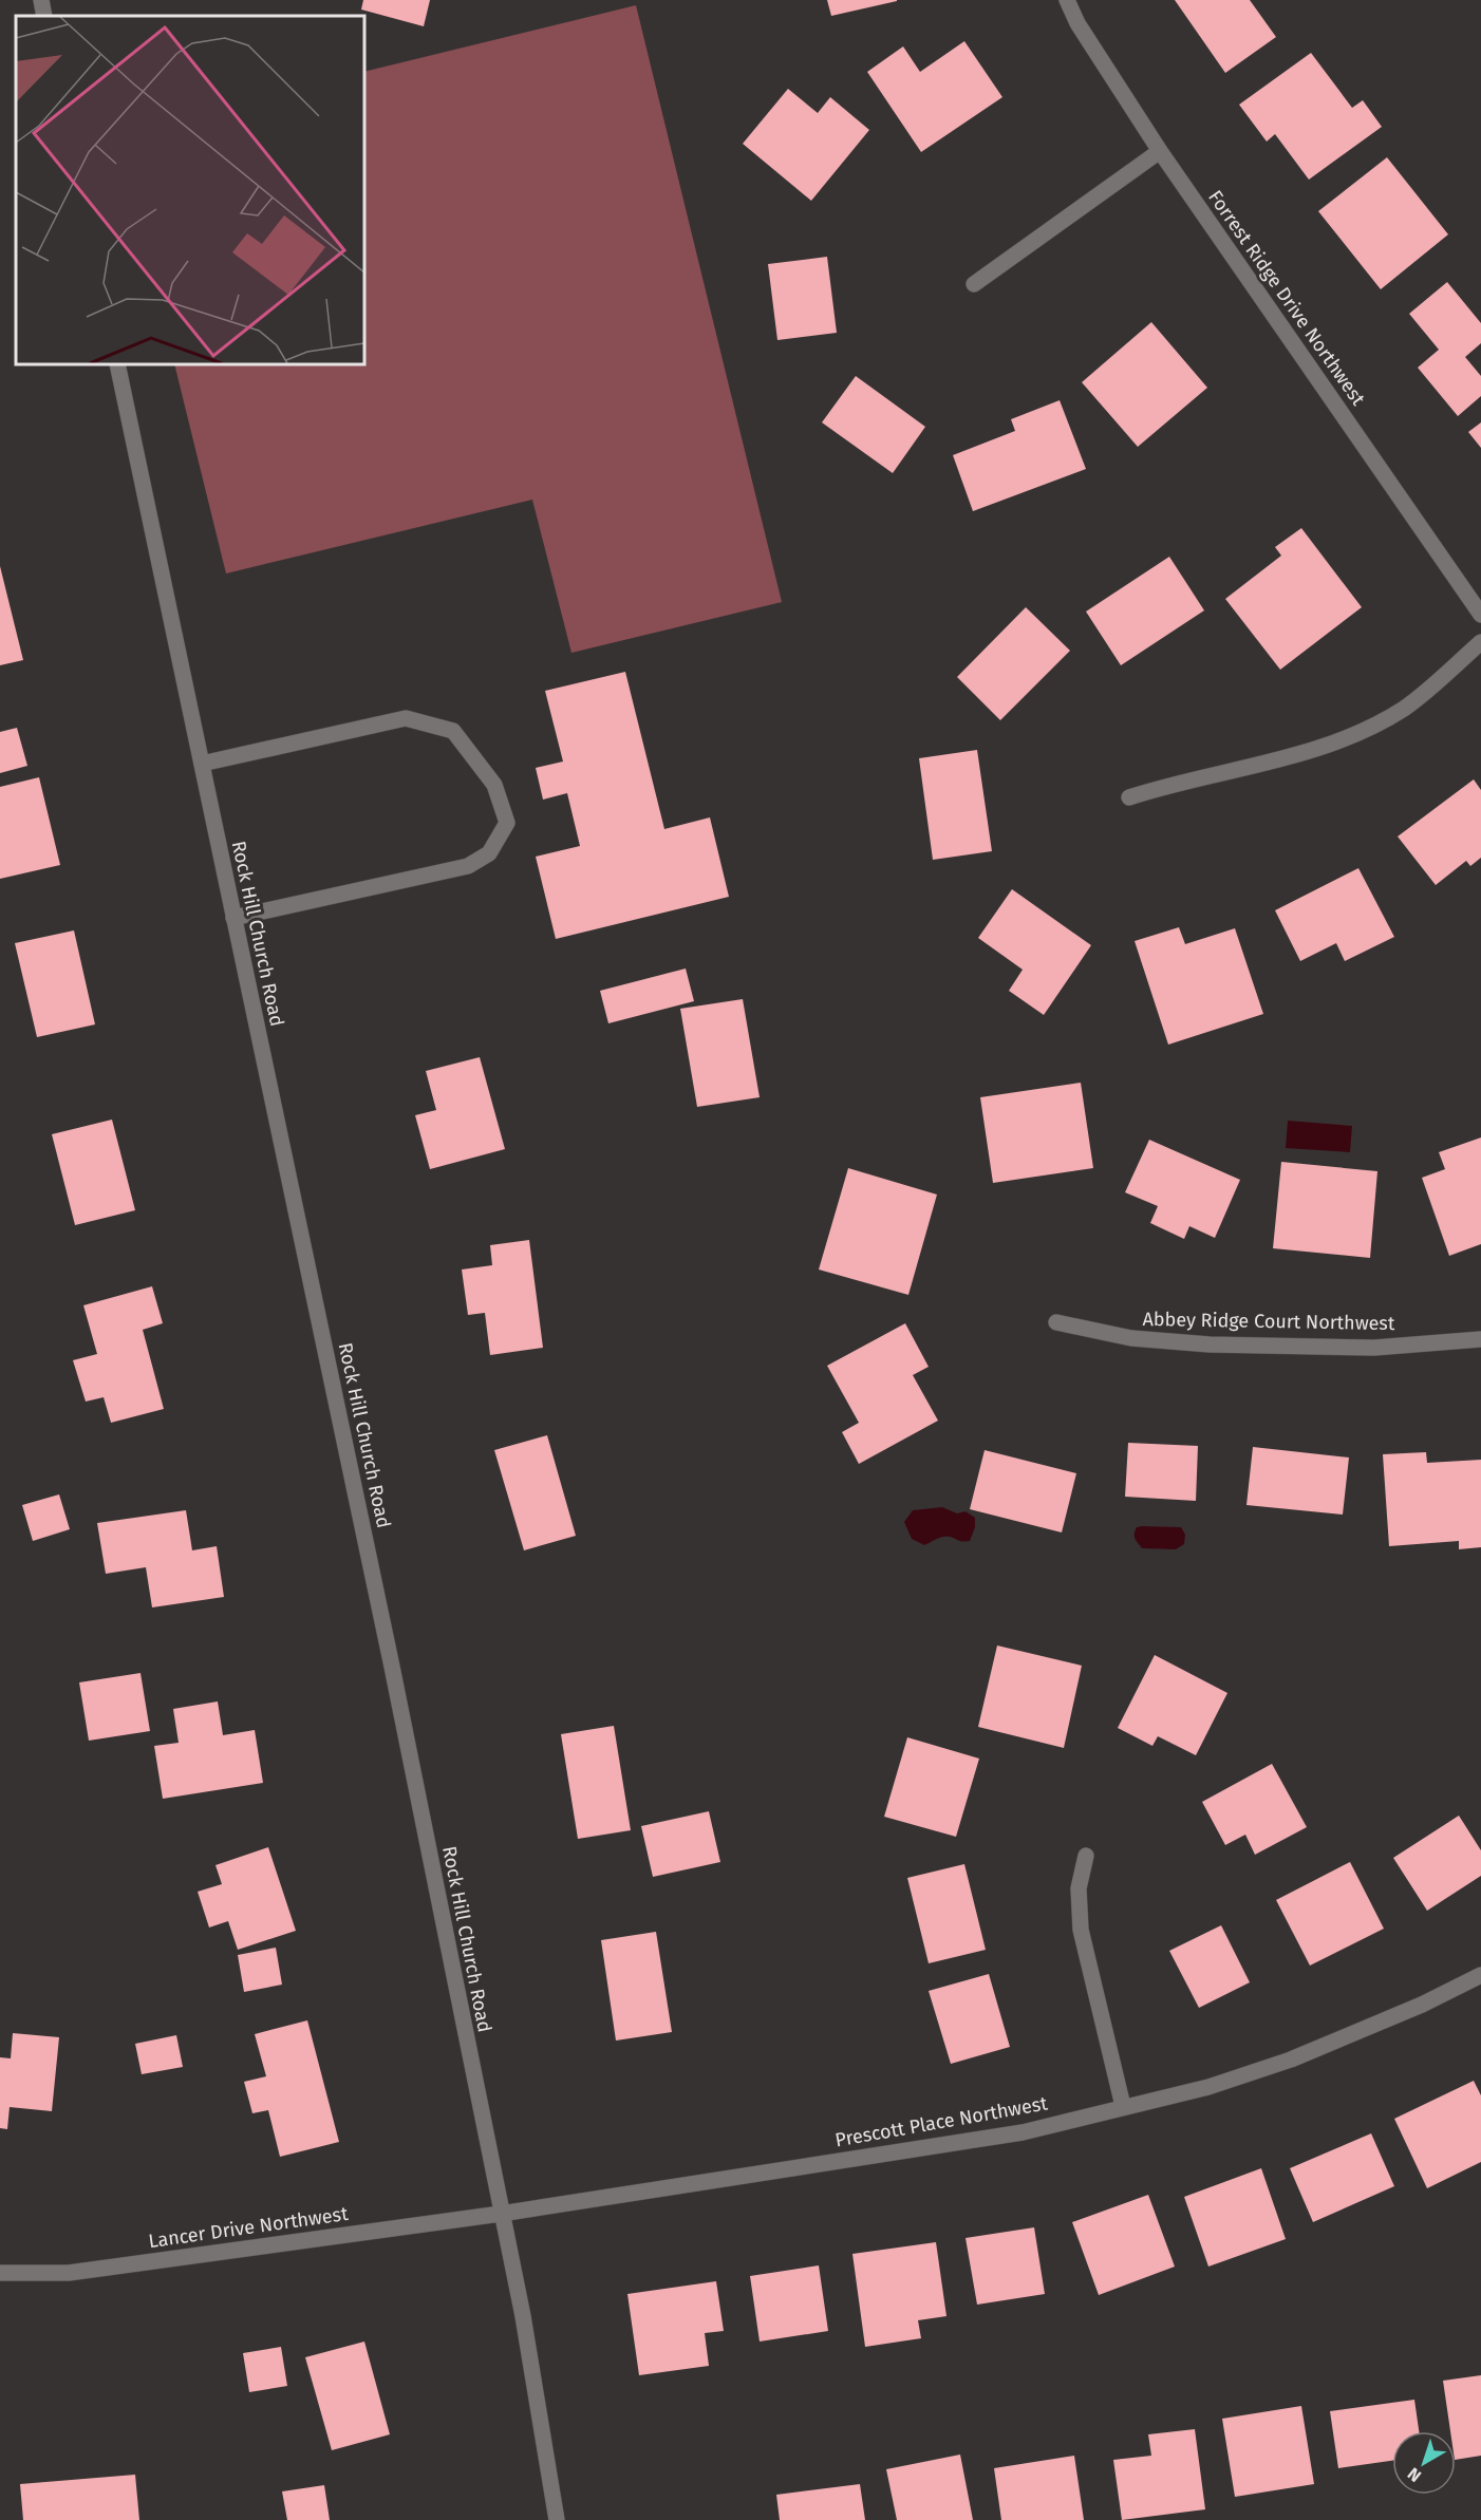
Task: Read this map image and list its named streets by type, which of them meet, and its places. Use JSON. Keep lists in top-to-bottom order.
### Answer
{
  "streets": {
    "street": [
      "Forrest Ridge Drive Northwest",
      "Rock Hill Church Road",
      "Abbey Ridge Court Northwest",
      "Prescott Place Northwest",
      "Lancer Drive Northwest"
    ]
  },
  "crossings": [
    ["Rock Hill Church Road", "Prescott Place Northwest"],
    ["Rock Hill Church Road", "Lancer Drive Northwest"],
    ["Prescott Place Northwest", "Lancer Drive Northwest"]
  ],
  "north": "bottom left"
}
